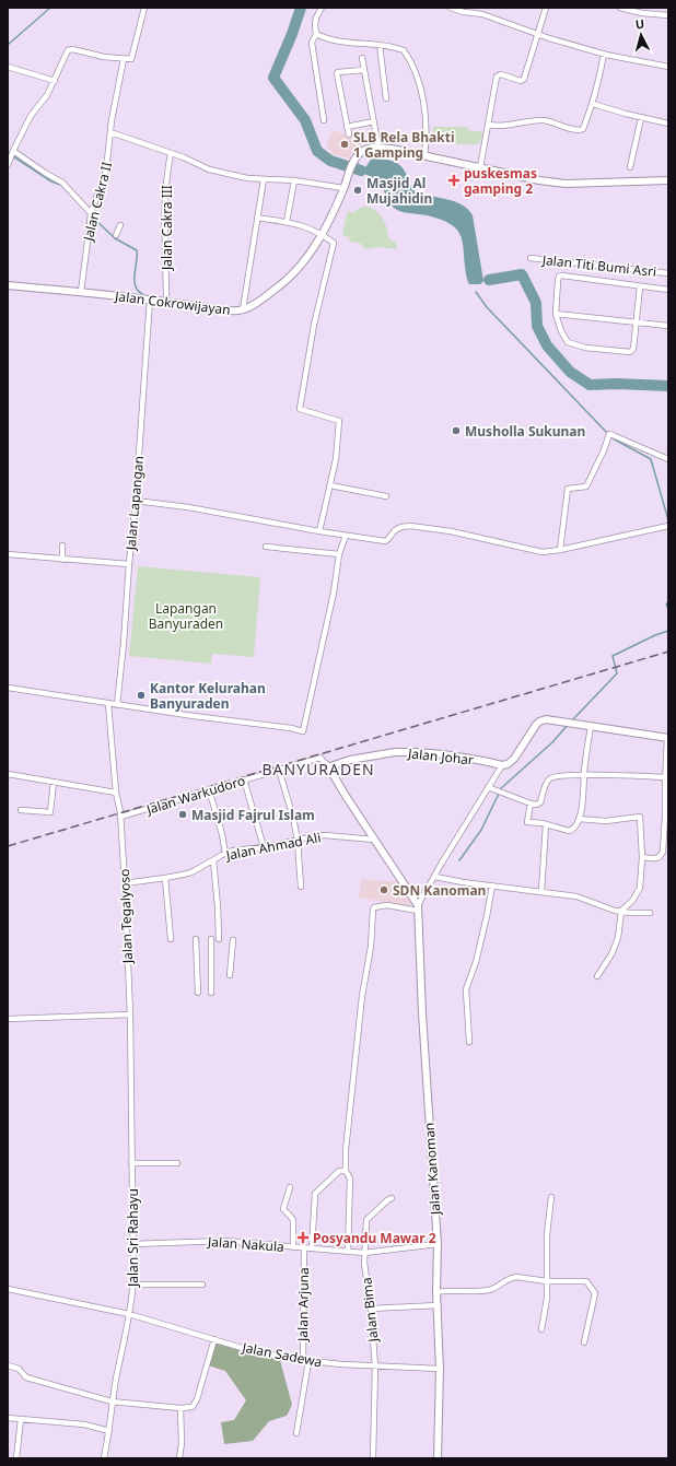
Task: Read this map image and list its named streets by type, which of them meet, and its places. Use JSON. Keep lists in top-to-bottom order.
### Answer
{
  "streets": {
    "street": [
      "Jalan Cakra II",
      "Jalan Cakra III",
      "Jalan Titi Bumi Asri",
      "Jalan Cokrowijayan",
      "Jalan Lapangan",
      "Jalan Johar",
      "Jalan Warkudoro",
      "Jalan Ahmad Ali",
      "Jalan Tegalyoso",
      "Jalan Kanoman",
      "Jalan Sri Rahayu",
      "Jalan Nakula",
      "Jalan Arjuna",
      "Jalan Bima",
      "Jalan Sadewa"
    ]
  },
  "crossings": [
    ["Jalan Cakra II", "Jalan Cokrowijayan"],
    ["Jalan Cakra III", "Jalan Cokrowijayan"],
    ["Jalan Cokrowijayan", "Jalan Lapangan"],
    ["Jalan Johar", "Jalan Warkudoro"],
    ["Jalan Warkudoro", "Jalan Tegalyoso"],
    ["Jalan Ahmad Ali", "Jalan Tegalyoso"],
    ["Jalan Tegalyoso", "Jalan Sri Rahayu"],
    ["Jalan Kanoman", "Jalan Nakula"],
    ["Jalan Kanoman", "Jalan Sadewa"],
    ["Jalan Sri Rahayu", "Jalan Nakula"],
    ["Jalan Sri Rahayu", "Jalan Sadewa"],
    ["Jalan Nakula", "Jalan Arjuna"],
    ["Jalan Nakula", "Jalan Bima"],
    ["Jalan Arjuna", "Jalan Sadewa"],
    ["Jalan Bima", "Jalan Sadewa"]
  ],
  "districts": ["BANYURADEN"],
  "parks": ["Lapangan Banyuraden"],
  "places": {
    "other": [
      "SLB Rela Bhakti 1 Gamping",
      "Masjid Al Mujahidin",
      "Musholla Sukunan",
      "Kantor Kelurahan Banyuraden",
      "Masjid Fajrul Islam",
      "SDN Kanoman"
    ],
    "health": ["puskesmas gamping 2", "Posyandu Mawar 2"]
  },
  "north": "top"
}
